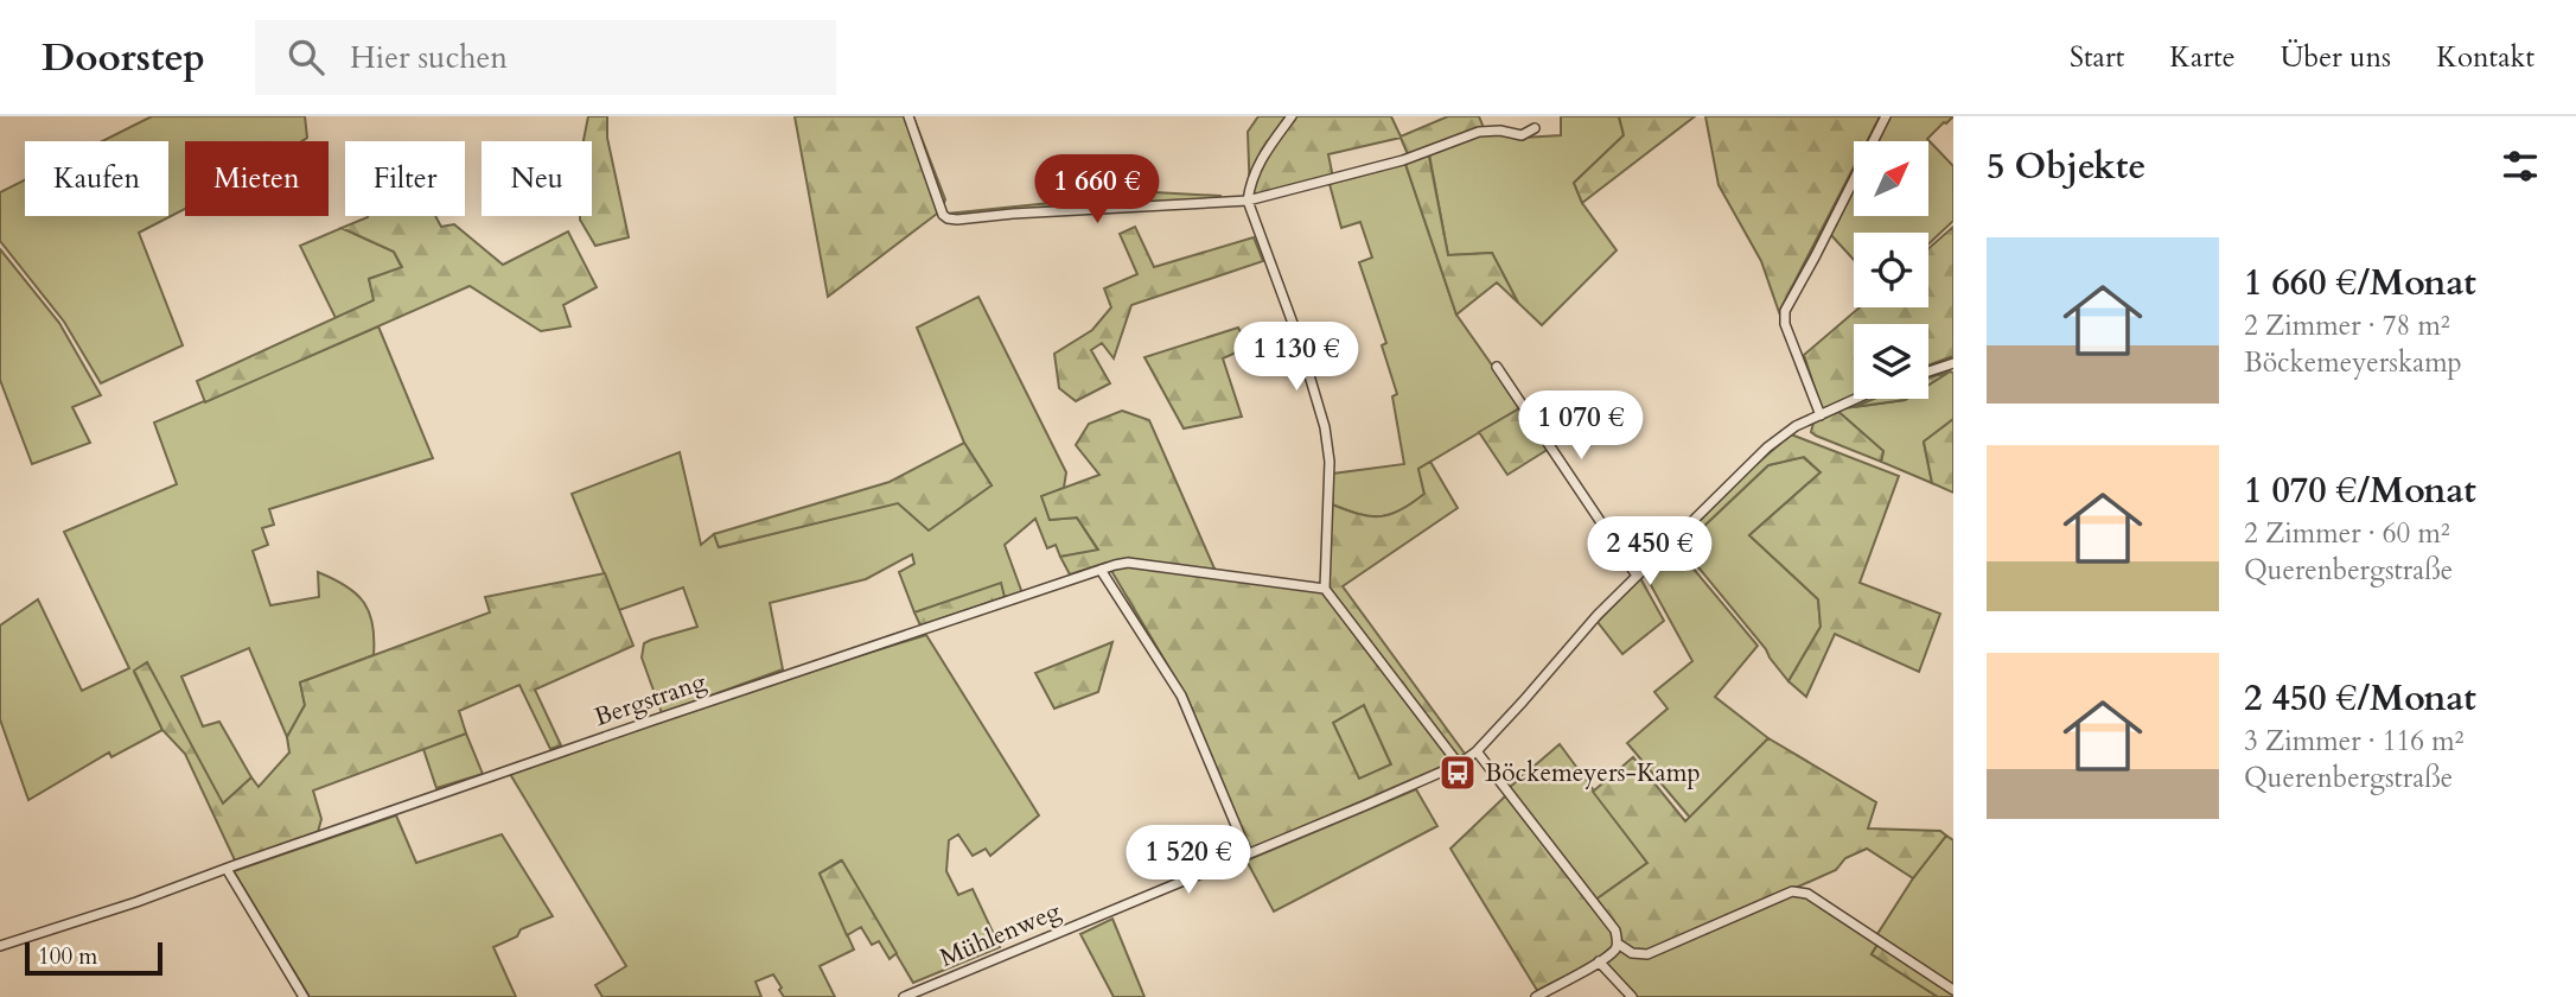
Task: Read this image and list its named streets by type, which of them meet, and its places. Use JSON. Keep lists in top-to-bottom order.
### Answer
{
  "streets": {
    "street": ["Bergstrang", "Mühlenweg"]
  },
  "places": {
    "bus stop": ["Böckemeyers-Kamp"]
  },
  "scale_bar": "100 m",
  "north": "top right",
  "page": {
    "header": "Doorstep",
    "search": "Hier suchen",
    "nav": [
      "Start",
      "Karte",
      "Über uns",
      "Kontakt"
    ],
    "heading": "5 Objekte",
    "chip": [
      "Kaufen",
      "Mieten",
      "Filter",
      "Neu"
    ],
    "price": [
      "1 660 €",
      "1 130 €",
      "1 070 €",
      "2 450 €",
      "1 520 €"
    ],
    "list": [
      {
        "name": "1 660 €/Monat",
        "note": "2 Zimmer · 78 m² · Böckemeyerskamp"
      },
      {
        "name": "1 070 €/Monat",
        "note": "2 Zimmer · 60 m² · Querenbergstraße"
      },
      {
        "name": "2 450 €/Monat",
        "note": "3 Zimmer · 116 m² · Querenbergstraße"
      }
    ],
    "scale": "100 m"
  }
}
